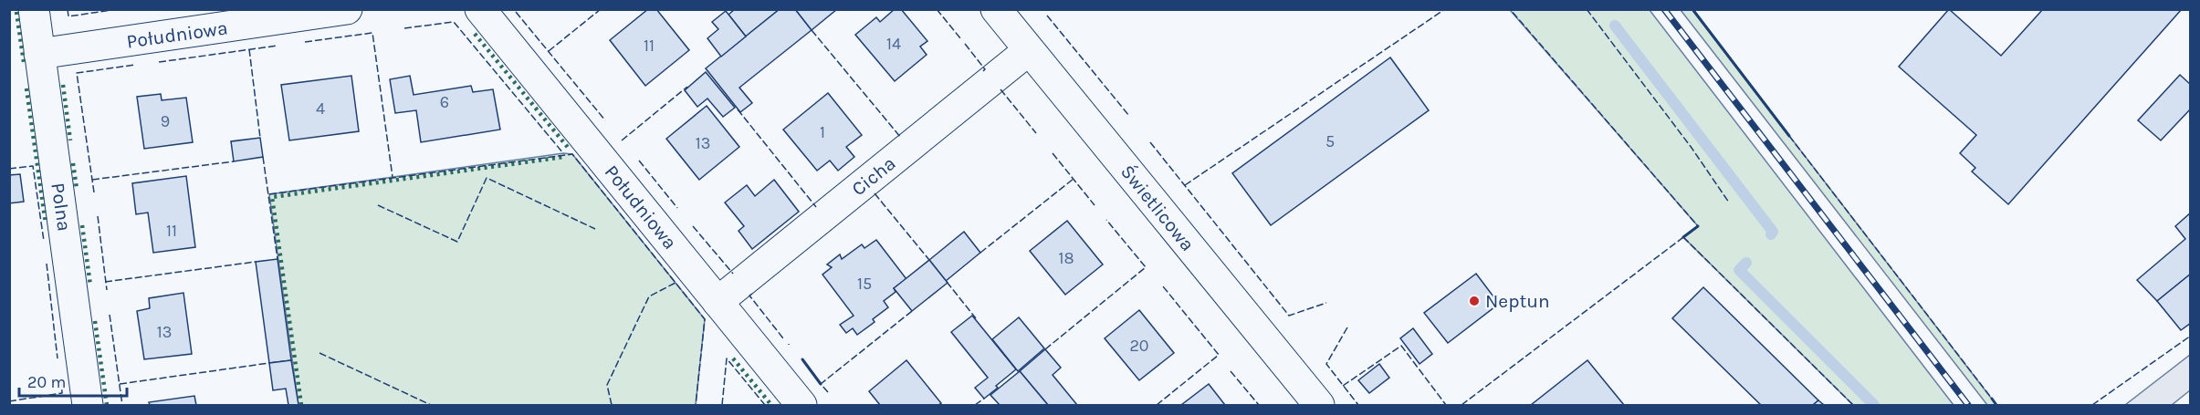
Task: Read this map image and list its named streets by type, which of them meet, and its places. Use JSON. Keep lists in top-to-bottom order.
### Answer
{
  "streets": {
    "street": [
      "Południowa",
      "Cicha",
      "Polna",
      "Świetlicowa"
    ]
  },
  "crossings": [
    ["Południowa", "Cicha"],
    ["Południowa", "Polna"],
    ["Cicha", "Świetlicowa"]
  ],
  "places": ["Neptun"],
  "house_numbers": [
    "14",
    "11",
    "6",
    "4",
    "9",
    "1",
    "5",
    "13",
    "11",
    "18",
    "15",
    "13",
    "20"
  ],
  "scale_bar": "20 m"
}
